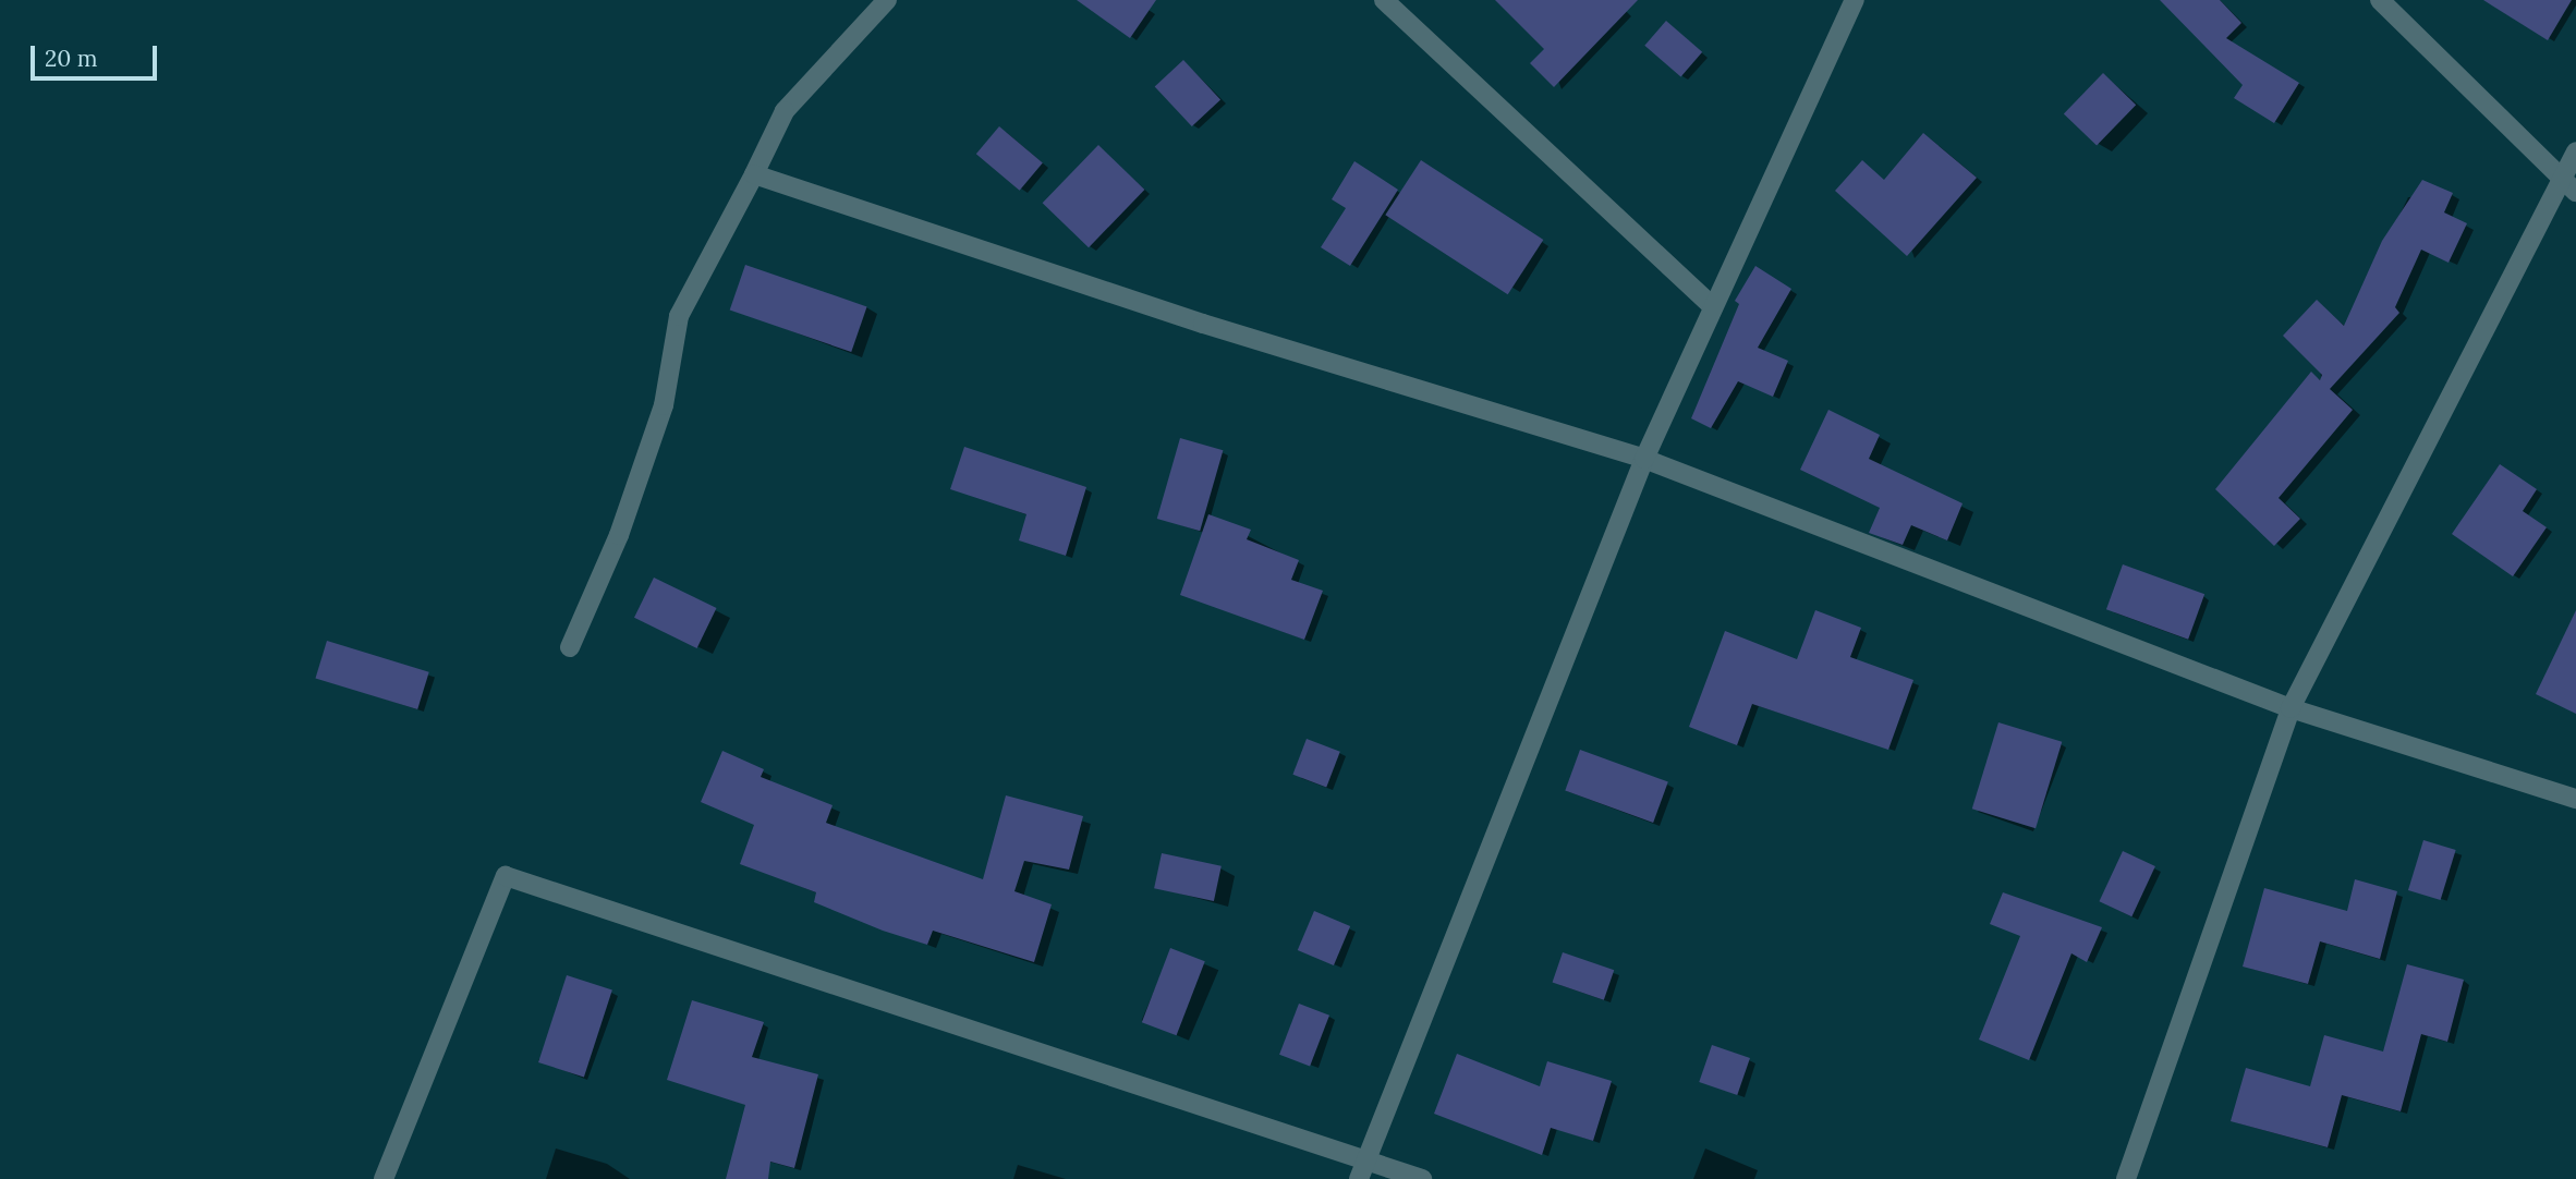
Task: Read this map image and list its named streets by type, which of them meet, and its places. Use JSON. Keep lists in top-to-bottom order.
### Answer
{
  "scale_bar": "20 m"
}
